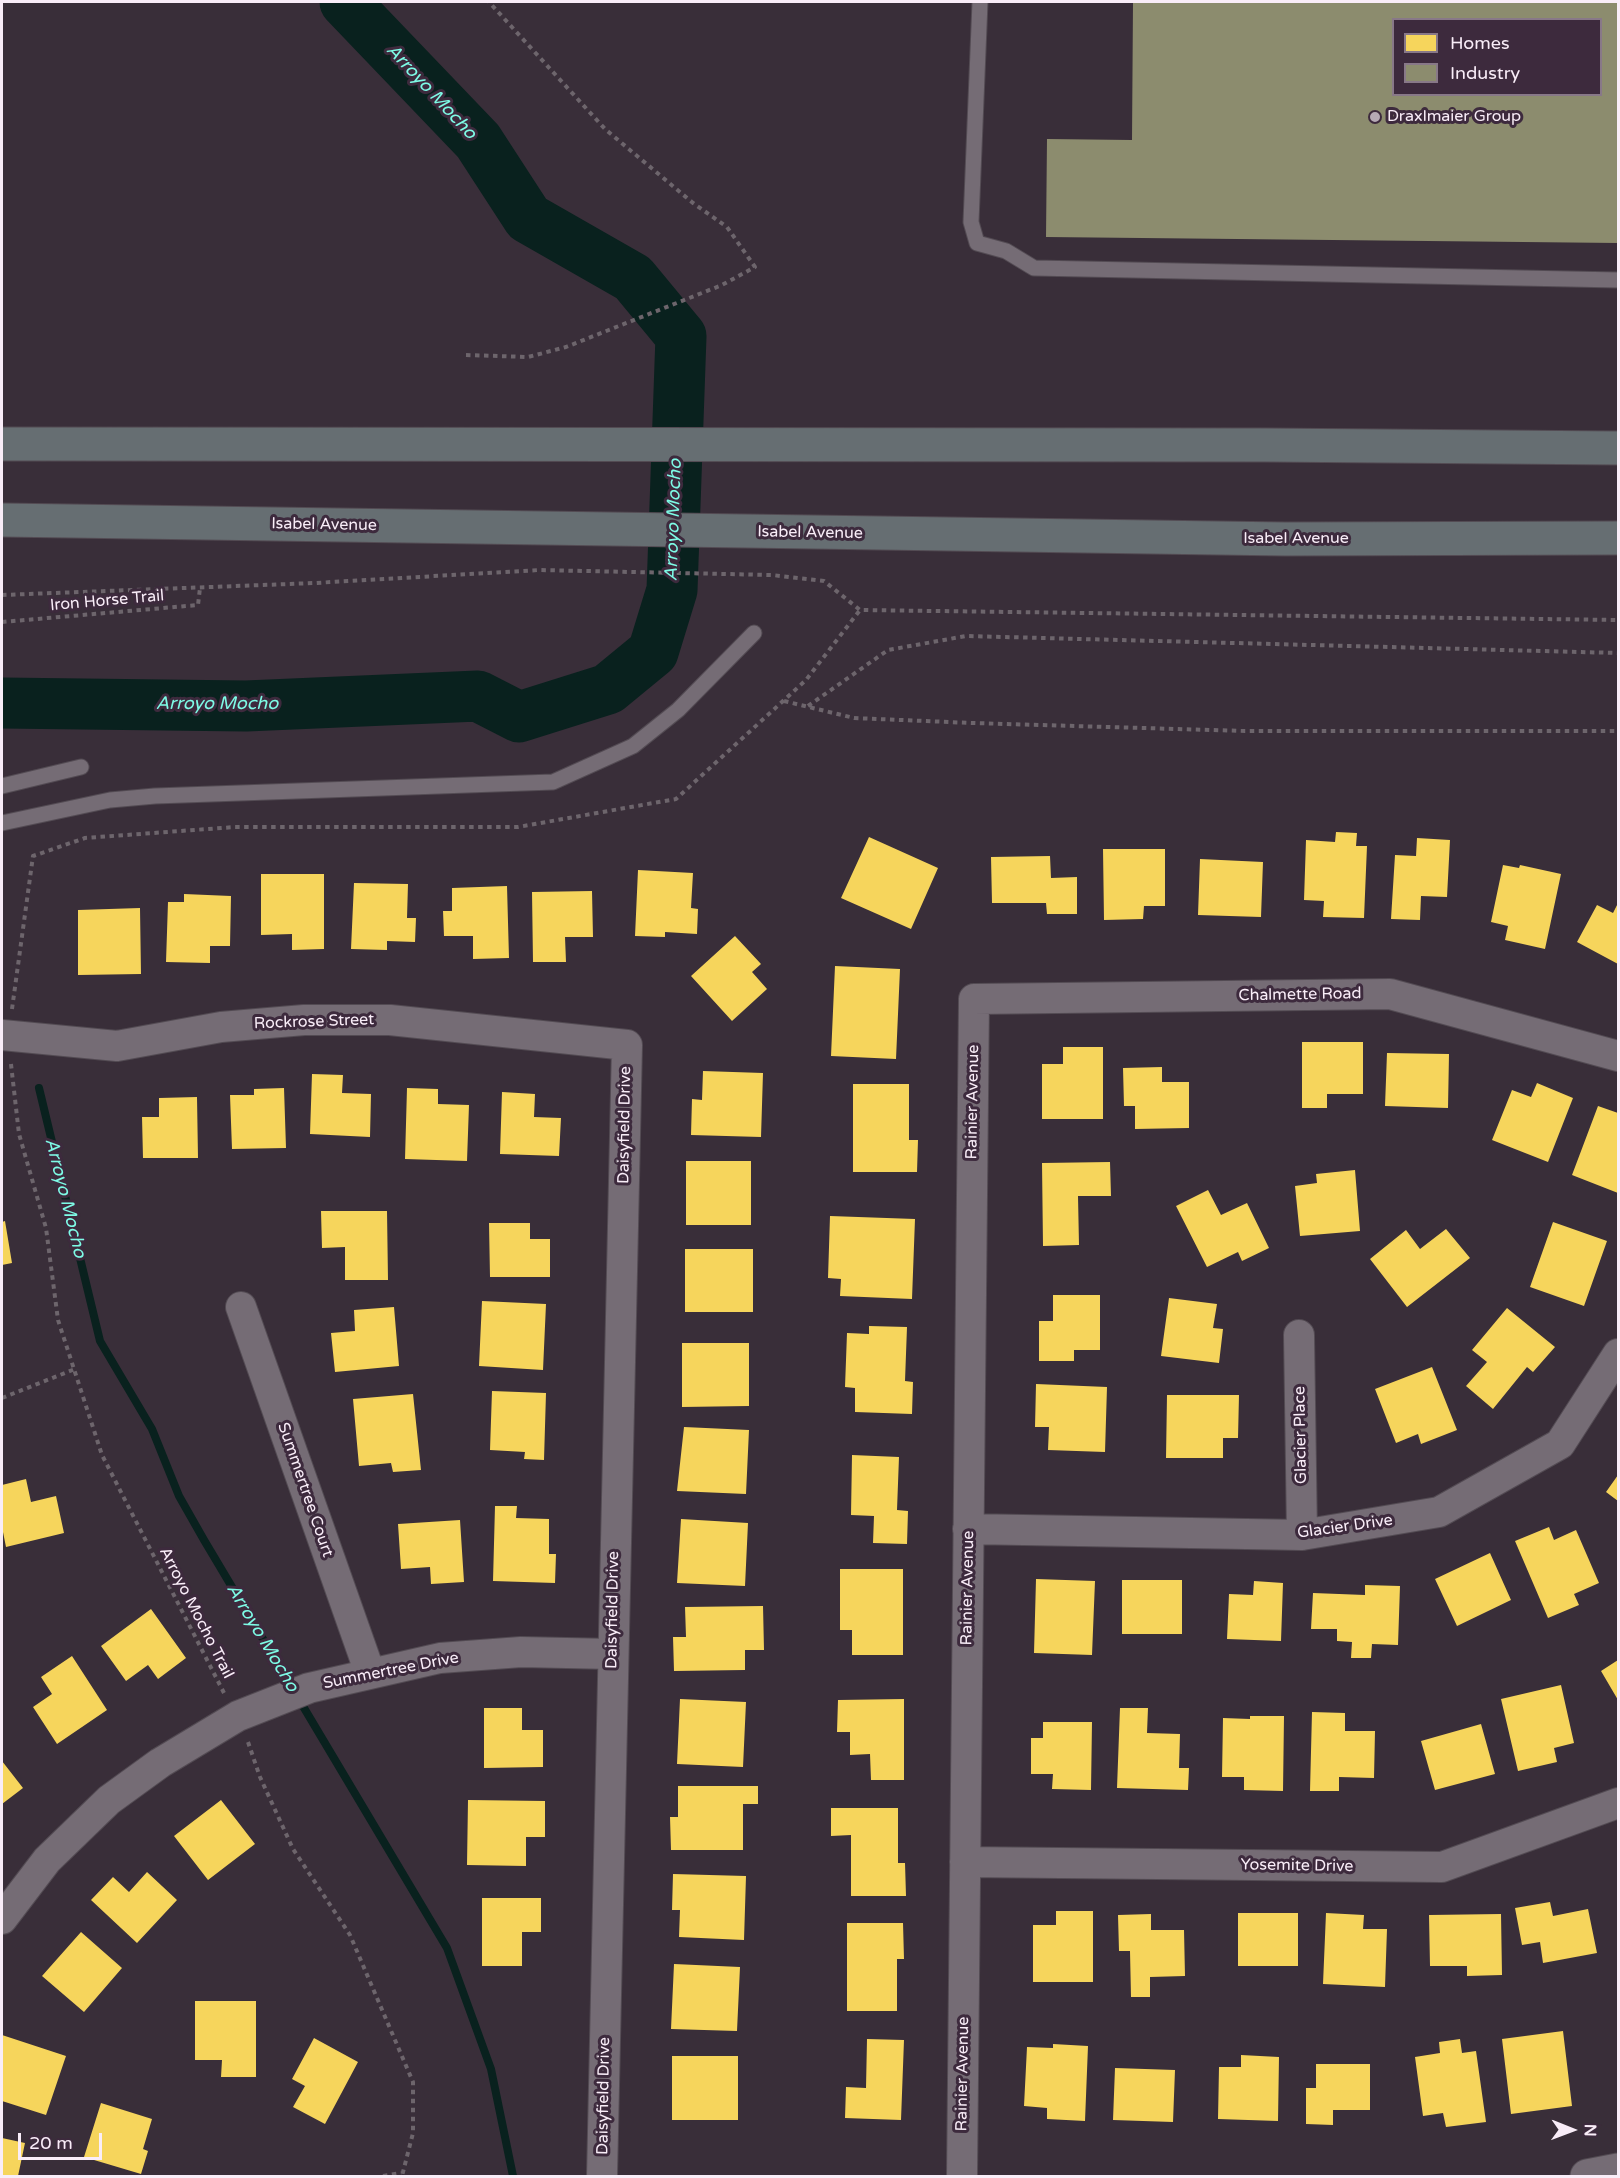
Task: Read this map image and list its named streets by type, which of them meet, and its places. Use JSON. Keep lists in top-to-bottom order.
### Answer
{
  "streets": {
    "highway": ["Isabel Avenue"],
    "street": [
      "Chalmette Road",
      "Rockrose Street",
      "Rainier Avenue",
      "Daisyfield Drive",
      "Glacier Place",
      "Summertree Court",
      "Glacier Drive",
      "Summertree Drive",
      "Yosemite Drive"
    ],
    "path": ["Iron Horse Trail", "Arroyo Mocho Trail"]
  },
  "crossings": [
    ["Chalmette Road", "Rainier Avenue"],
    ["Rockrose Street", "Daisyfield Drive"],
    ["Rockrose Street", "Arroyo Mocho Trail"],
    ["Rainier Avenue", "Glacier Drive"],
    ["Rainier Avenue", "Yosemite Drive"],
    ["Daisyfield Drive", "Summertree Drive"],
    ["Glacier Place", "Glacier Drive"],
    ["Summertree Court", "Summertree Drive"],
    ["Arroyo Mocho Trail", "Summertree Drive"]
  ],
  "water": ["Arroyo Mocho"],
  "places": ["Draxlmaier Group"],
  "legend": ["Homes", "Industry"],
  "scale_bar": "20 m",
  "north": "right"
}
